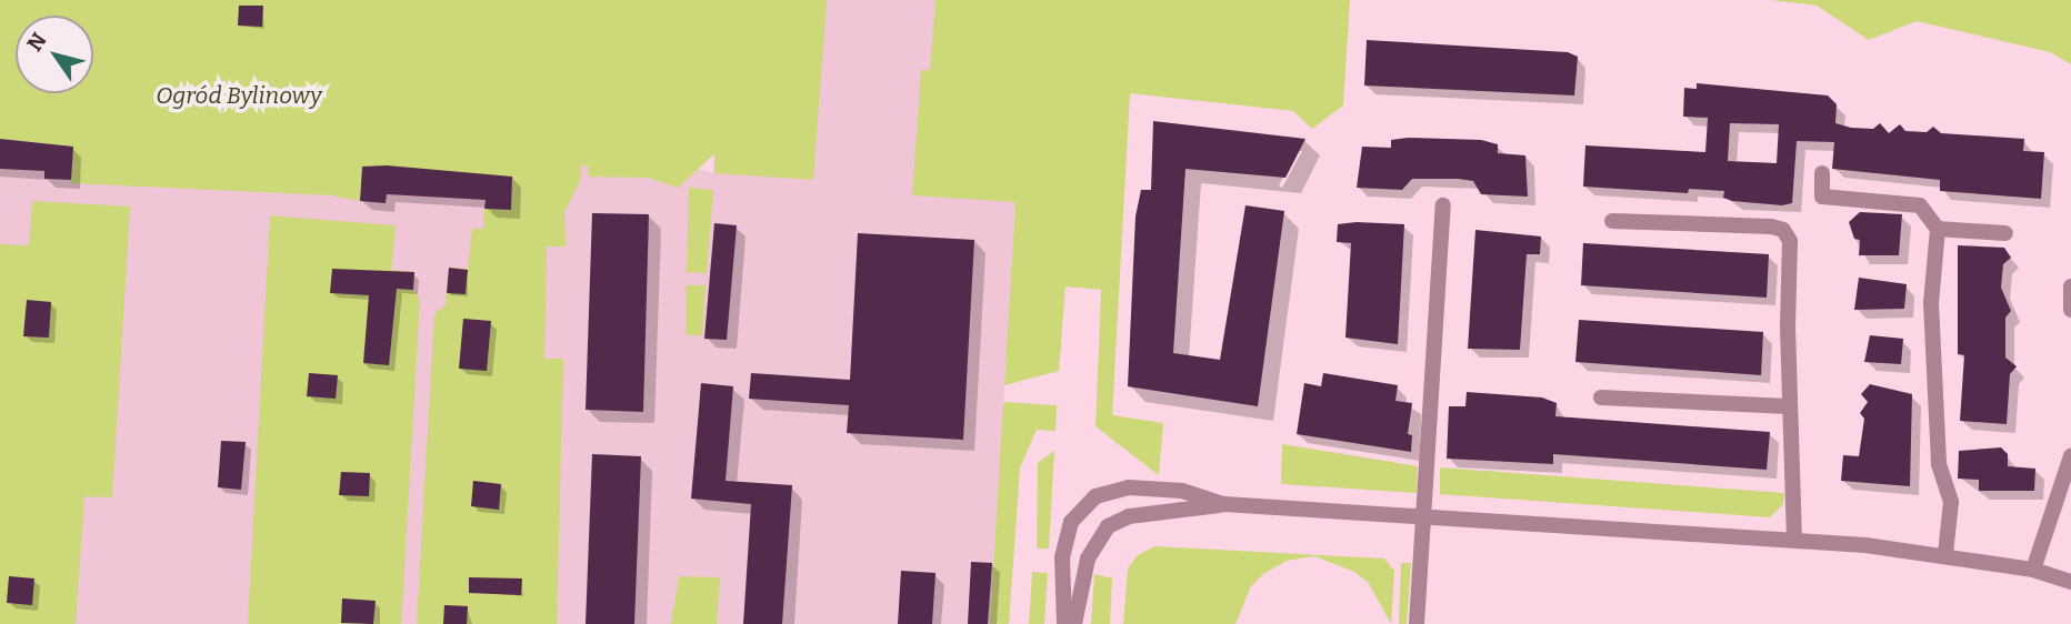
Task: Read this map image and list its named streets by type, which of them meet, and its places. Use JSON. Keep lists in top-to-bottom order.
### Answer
{
  "parks": ["Ogród Bylinowy"],
  "north": "top left"
}
